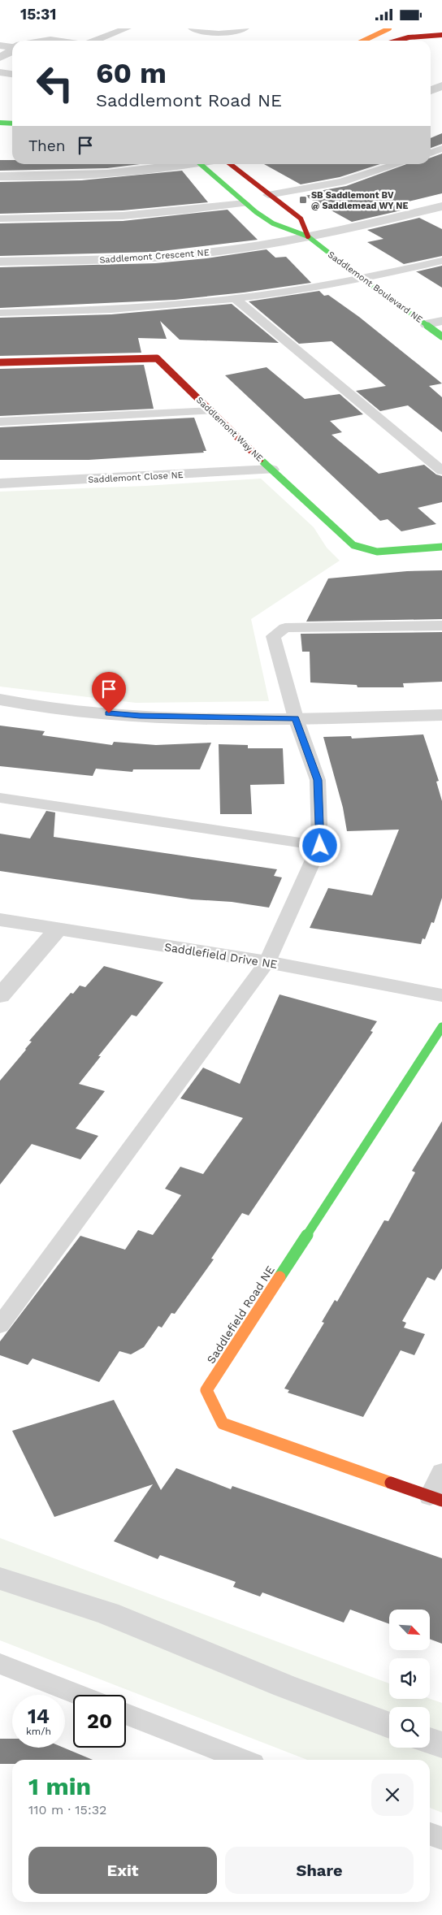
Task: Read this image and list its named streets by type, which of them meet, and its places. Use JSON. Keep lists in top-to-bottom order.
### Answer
{
  "streets": {
    "street": [
      "Saddlemont Crescent NE",
      "Saddlemont Boulevard NE",
      "Saddlemont Way NE",
      "Saddlemont Close NE",
      "Saddlefield Drive NE",
      "Saddlefield Road NE"
    ]
  },
  "crossings": [
    ["Saddlemont Crescent NE", "Saddlemont Boulevard NE"],
    ["Saddlemont Way NE", "Saddlemont Close NE"]
  ],
  "places": {
    "transit": ["SB Saddlemont BV @ Saddlemead WY NE"]
  },
  "north": "bottom right",
  "page": {
    "status": "15:31",
    "turn": ["60 m", "Saddlemont Road NE"],
    "then": "Then",
    "speed": "14 km/h",
    "limit": "20",
    "heading": ["1 min", "110 m · 15:32"],
    "buttons": ["Exit", "Share"]
  }
}
